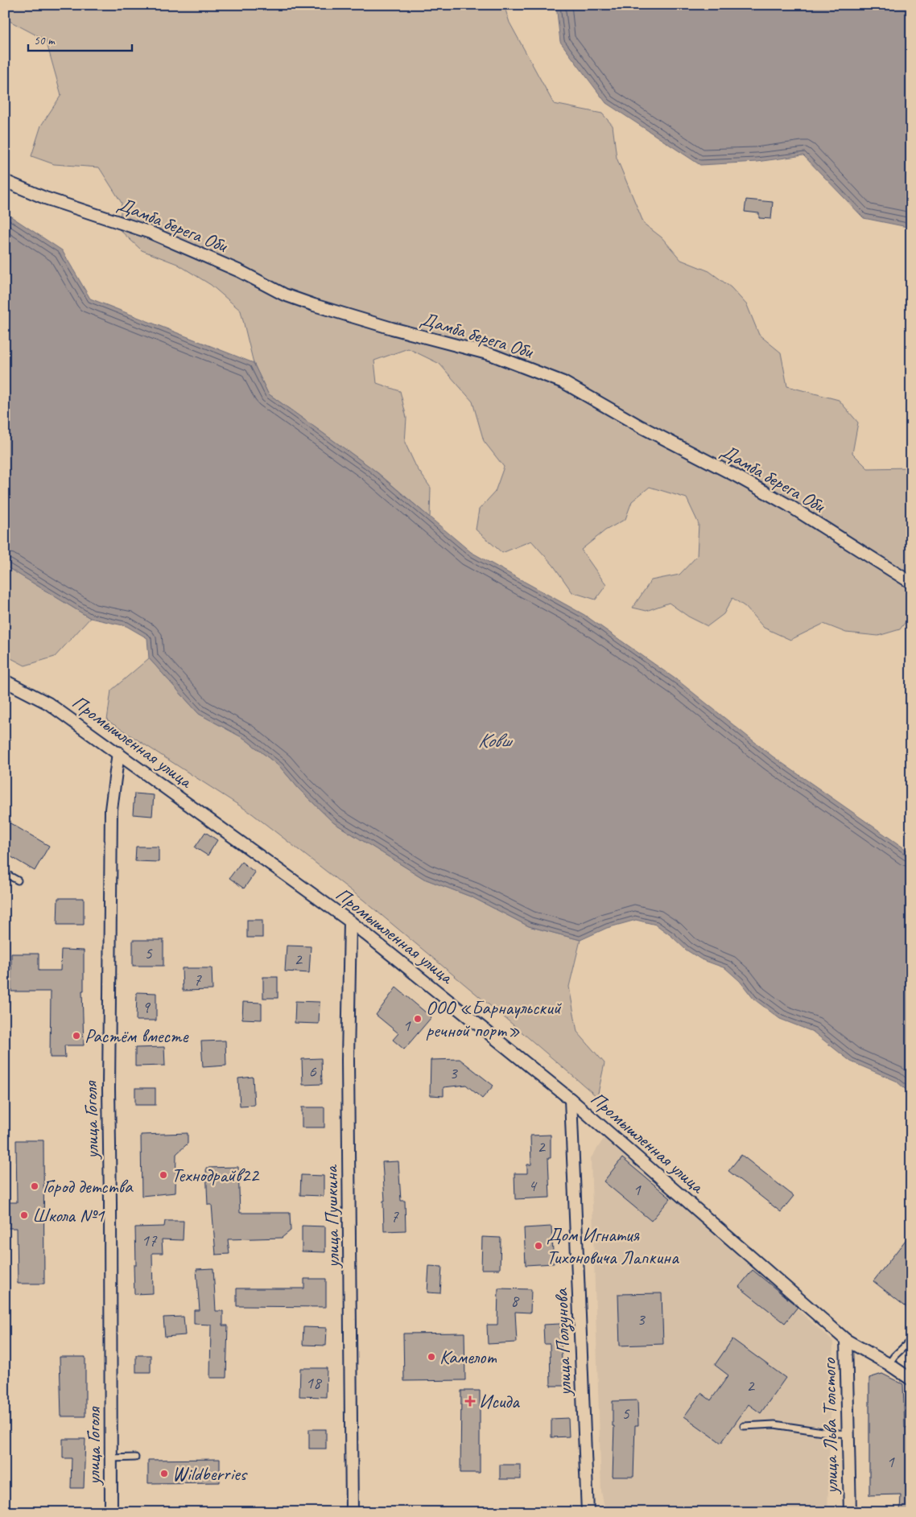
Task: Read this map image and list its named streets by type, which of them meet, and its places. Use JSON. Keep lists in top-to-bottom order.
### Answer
{
  "streets": {
    "street": [
      "Дамба берега Оби",
      "Промышленная улица",
      "улица Гоголя",
      "улица Пушкина",
      "улица Ползунова",
      "улица Льва Толстого"
    ]
  },
  "crossings": [
    ["Промышленная улица", "улица Гоголя"],
    ["Промышленная улица", "улица Пушкина"],
    ["Промышленная улица", "улица Ползунова"],
    ["Промышленная улица", "улица Льва Толстого"]
  ],
  "water": ["Ковш"],
  "places": {
    "other": [
      "ООО «Барнаульский речной порт»",
      "Растём вместе",
      "Технодрайв22",
      "Город детства",
      "Школа №1",
      "Дом Игнатия Тихоновича Лапкина",
      "Камелот",
      "Wildberries"
    ],
    "health": ["Исида"]
  },
  "house_numbers": [
    "5",
    "2",
    "7",
    "9",
    "1",
    "6",
    "3",
    "2",
    "4",
    "1",
    "7",
    "17",
    "8",
    "3",
    "18",
    "2",
    "5",
    "1"
  ],
  "scale_bar": "50 m"
}
